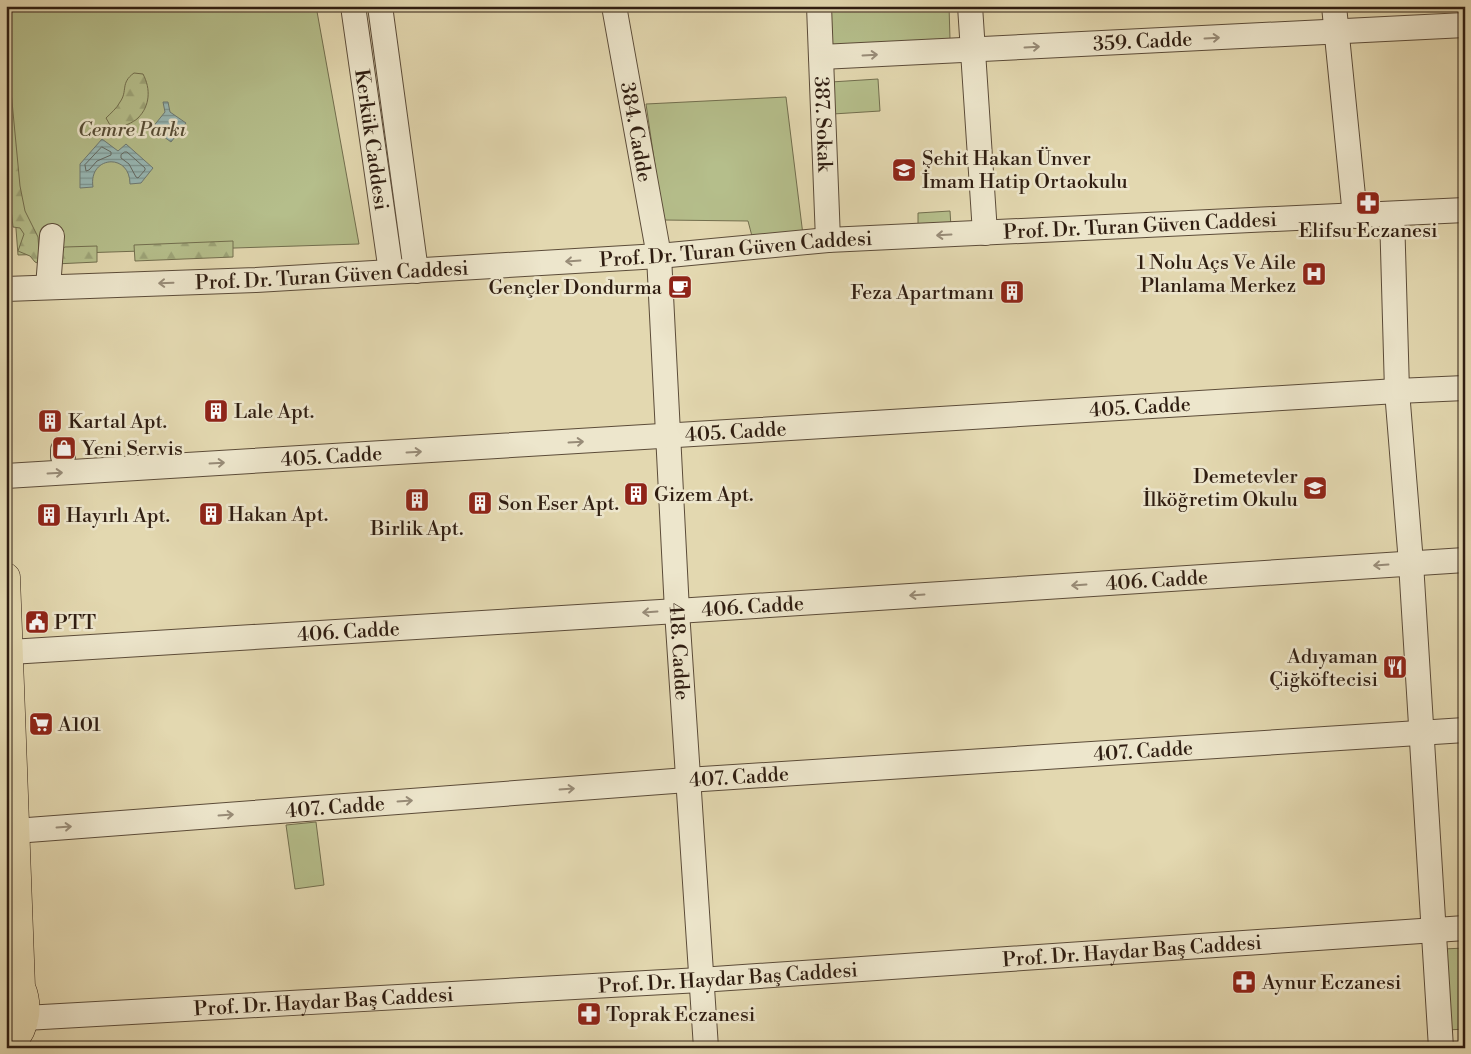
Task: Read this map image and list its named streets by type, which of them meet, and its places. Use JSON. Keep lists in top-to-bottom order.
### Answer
{
  "streets": {
    "street": [
      "359. Cadde",
      "387. Sokak",
      "384. Cadde",
      "Kerkük Caddesi",
      "Prof. Dr. Turan Güven Caddesi",
      "405. Cadde",
      "406. Cadde",
      "418. Cadde",
      "407. Cadde",
      "Prof. Dr. Haydar Baş Caddesi"
    ]
  },
  "crossings": [
    ["359. Cadde", "387. Sokak"],
    ["387. Sokak", "Prof. Dr. Turan Güven Caddesi"],
    ["384. Cadde", "Prof. Dr. Turan Güven Caddesi"],
    ["384. Cadde", "418. Cadde"],
    ["Kerkük Caddesi", "Prof. Dr. Turan Güven Caddesi"],
    ["Prof. Dr. Turan Güven Caddesi", "418. Cadde"],
    ["405. Cadde", "418. Cadde"],
    ["406. Cadde", "418. Cadde"],
    ["418. Cadde", "407. Cadde"],
    ["418. Cadde", "Prof. Dr. Haydar Baş Caddesi"]
  ],
  "one_way": [
    "359. Cadde",
    "Prof. Dr. Turan Güven Caddesi",
    "405. Cadde",
    "406. Cadde",
    "407. Cadde"
  ],
  "parks": ["Cemre Parkı"],
  "places": {
    "school or university": ["Şehit Hakan Ünver İmam Hatip Ortaokulu", "Demetevler İlköğretim Okulu"],
    "pharmacy": ["Elifsu Eczanesi", "Aynur Eczanesi", "Toprak Eczanesi"],
    "hospital": ["1 Nolu Açs Ve Aile Planlama Merkez"],
    "cafe": ["Gençler Dondurma"],
    "building": [
      "Feza Apartmanı",
      "Lale Apt.",
      "Kartal Apt.",
      "Gizem Apt.",
      "Birlik Apt.",
      "Son Eser Apt.",
      "Hakan Apt.",
      "Hayırlı Apt."
    ],
    "shop": ["Yeni Servis"],
    "public building": ["PTT"],
    "restaurant": ["Adıyaman Çiğköftecisi"],
    "supermarket": ["A101"]
  }
}
